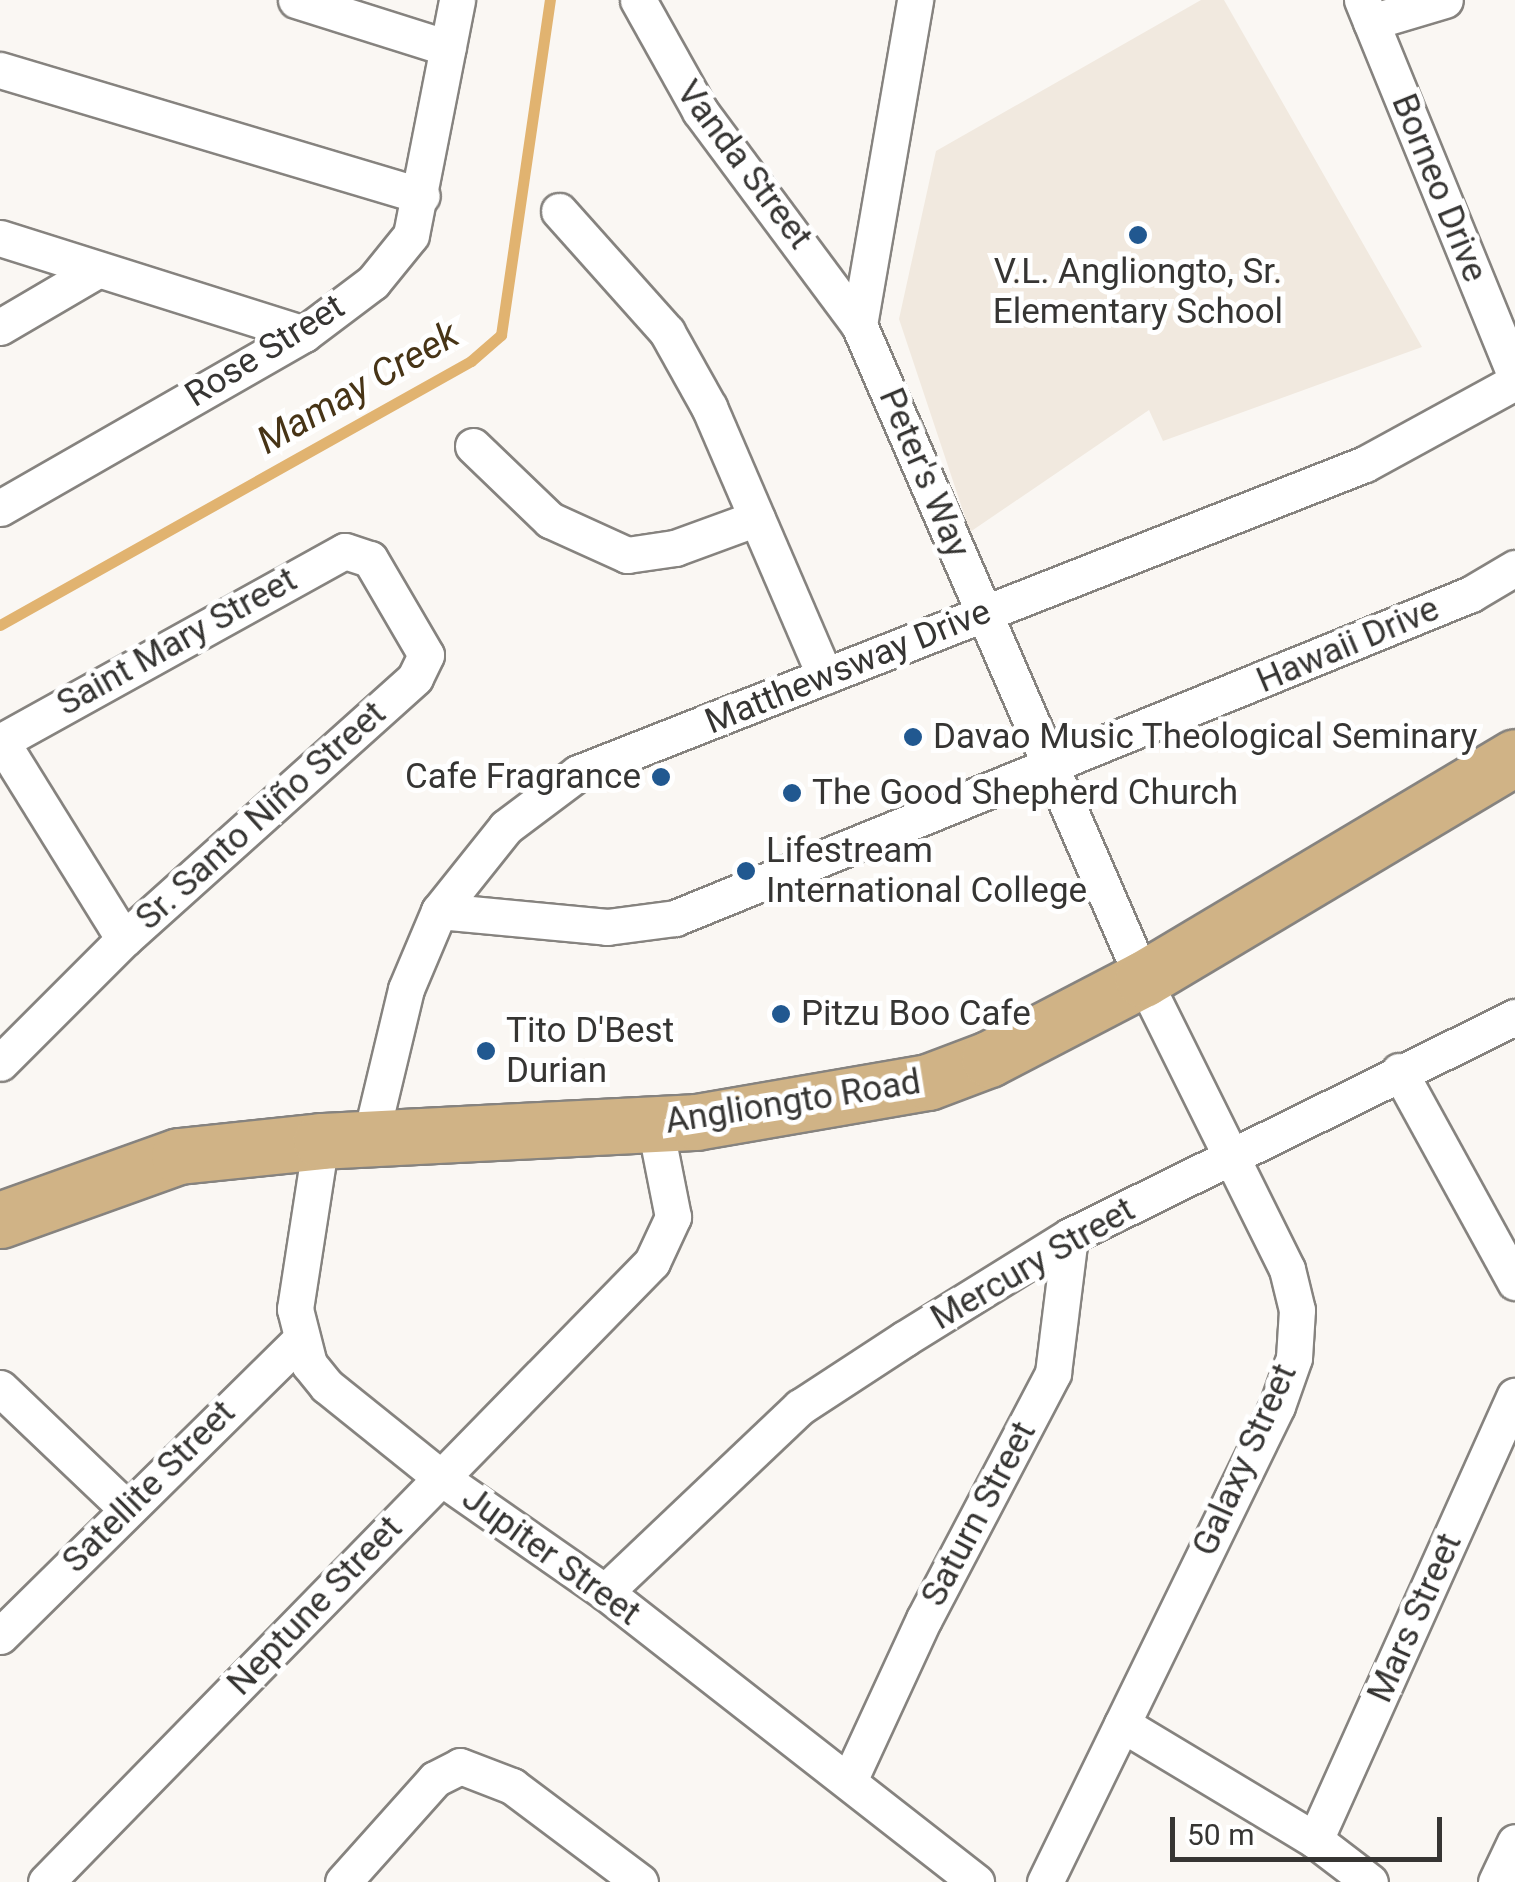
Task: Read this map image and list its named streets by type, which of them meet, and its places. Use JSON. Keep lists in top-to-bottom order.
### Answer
{
  "streets": {
    "main road": ["Angliongto Road"],
    "street": [
      "Vanda Street",
      "Borneo Drive",
      "Rose Street",
      "Peter's Way",
      "Saint Mary Street",
      "Hawaii Drive",
      "Matthewsway Drive",
      "Sr. Santo Niño Street",
      "Mercury Street",
      "Galaxy Street",
      "Satellite Street",
      "Saturn Street",
      "Jupiter Street",
      "Neptune Street",
      "Mars Street"
    ]
  },
  "crossings": [
    ["Vanda Street", "Peter's Way"],
    ["Borneo Drive", "Matthewsway Drive"],
    ["Peter's Way", "Hawaii Drive"],
    ["Peter's Way", "Matthewsway Drive"],
    ["Peter's Way", "Angliongto Road"],
    ["Peter's Way", "Galaxy Street"],
    ["Saint Mary Street", "Sr. Santo Niño Street"],
    ["Hawaii Drive", "Matthewsway Drive"],
    ["Matthewsway Drive", "Angliongto Road"],
    ["Matthewsway Drive", "Jupiter Street"],
    ["Angliongto Road", "Galaxy Street"],
    ["Angliongto Road", "Jupiter Street"],
    ["Angliongto Road", "Neptune Street"],
    ["Mercury Street", "Galaxy Street"],
    ["Mercury Street", "Saturn Street"],
    ["Mercury Street", "Jupiter Street"],
    ["Satellite Street", "Jupiter Street"],
    ["Saturn Street", "Jupiter Street"],
    ["Jupiter Street", "Neptune Street"]
  ],
  "water": ["Mamay Creek"],
  "places": [
    "V.L. Angliongto, Sr. Elementary School",
    "Davao Music Theological Seminary",
    "Cafe Fragrance",
    "The Good Shepherd Church",
    "Lifestream International College",
    "Pitzu Boo Cafe",
    "Tito D'Best Durian"
  ],
  "scale_bar": "50 m"
}
